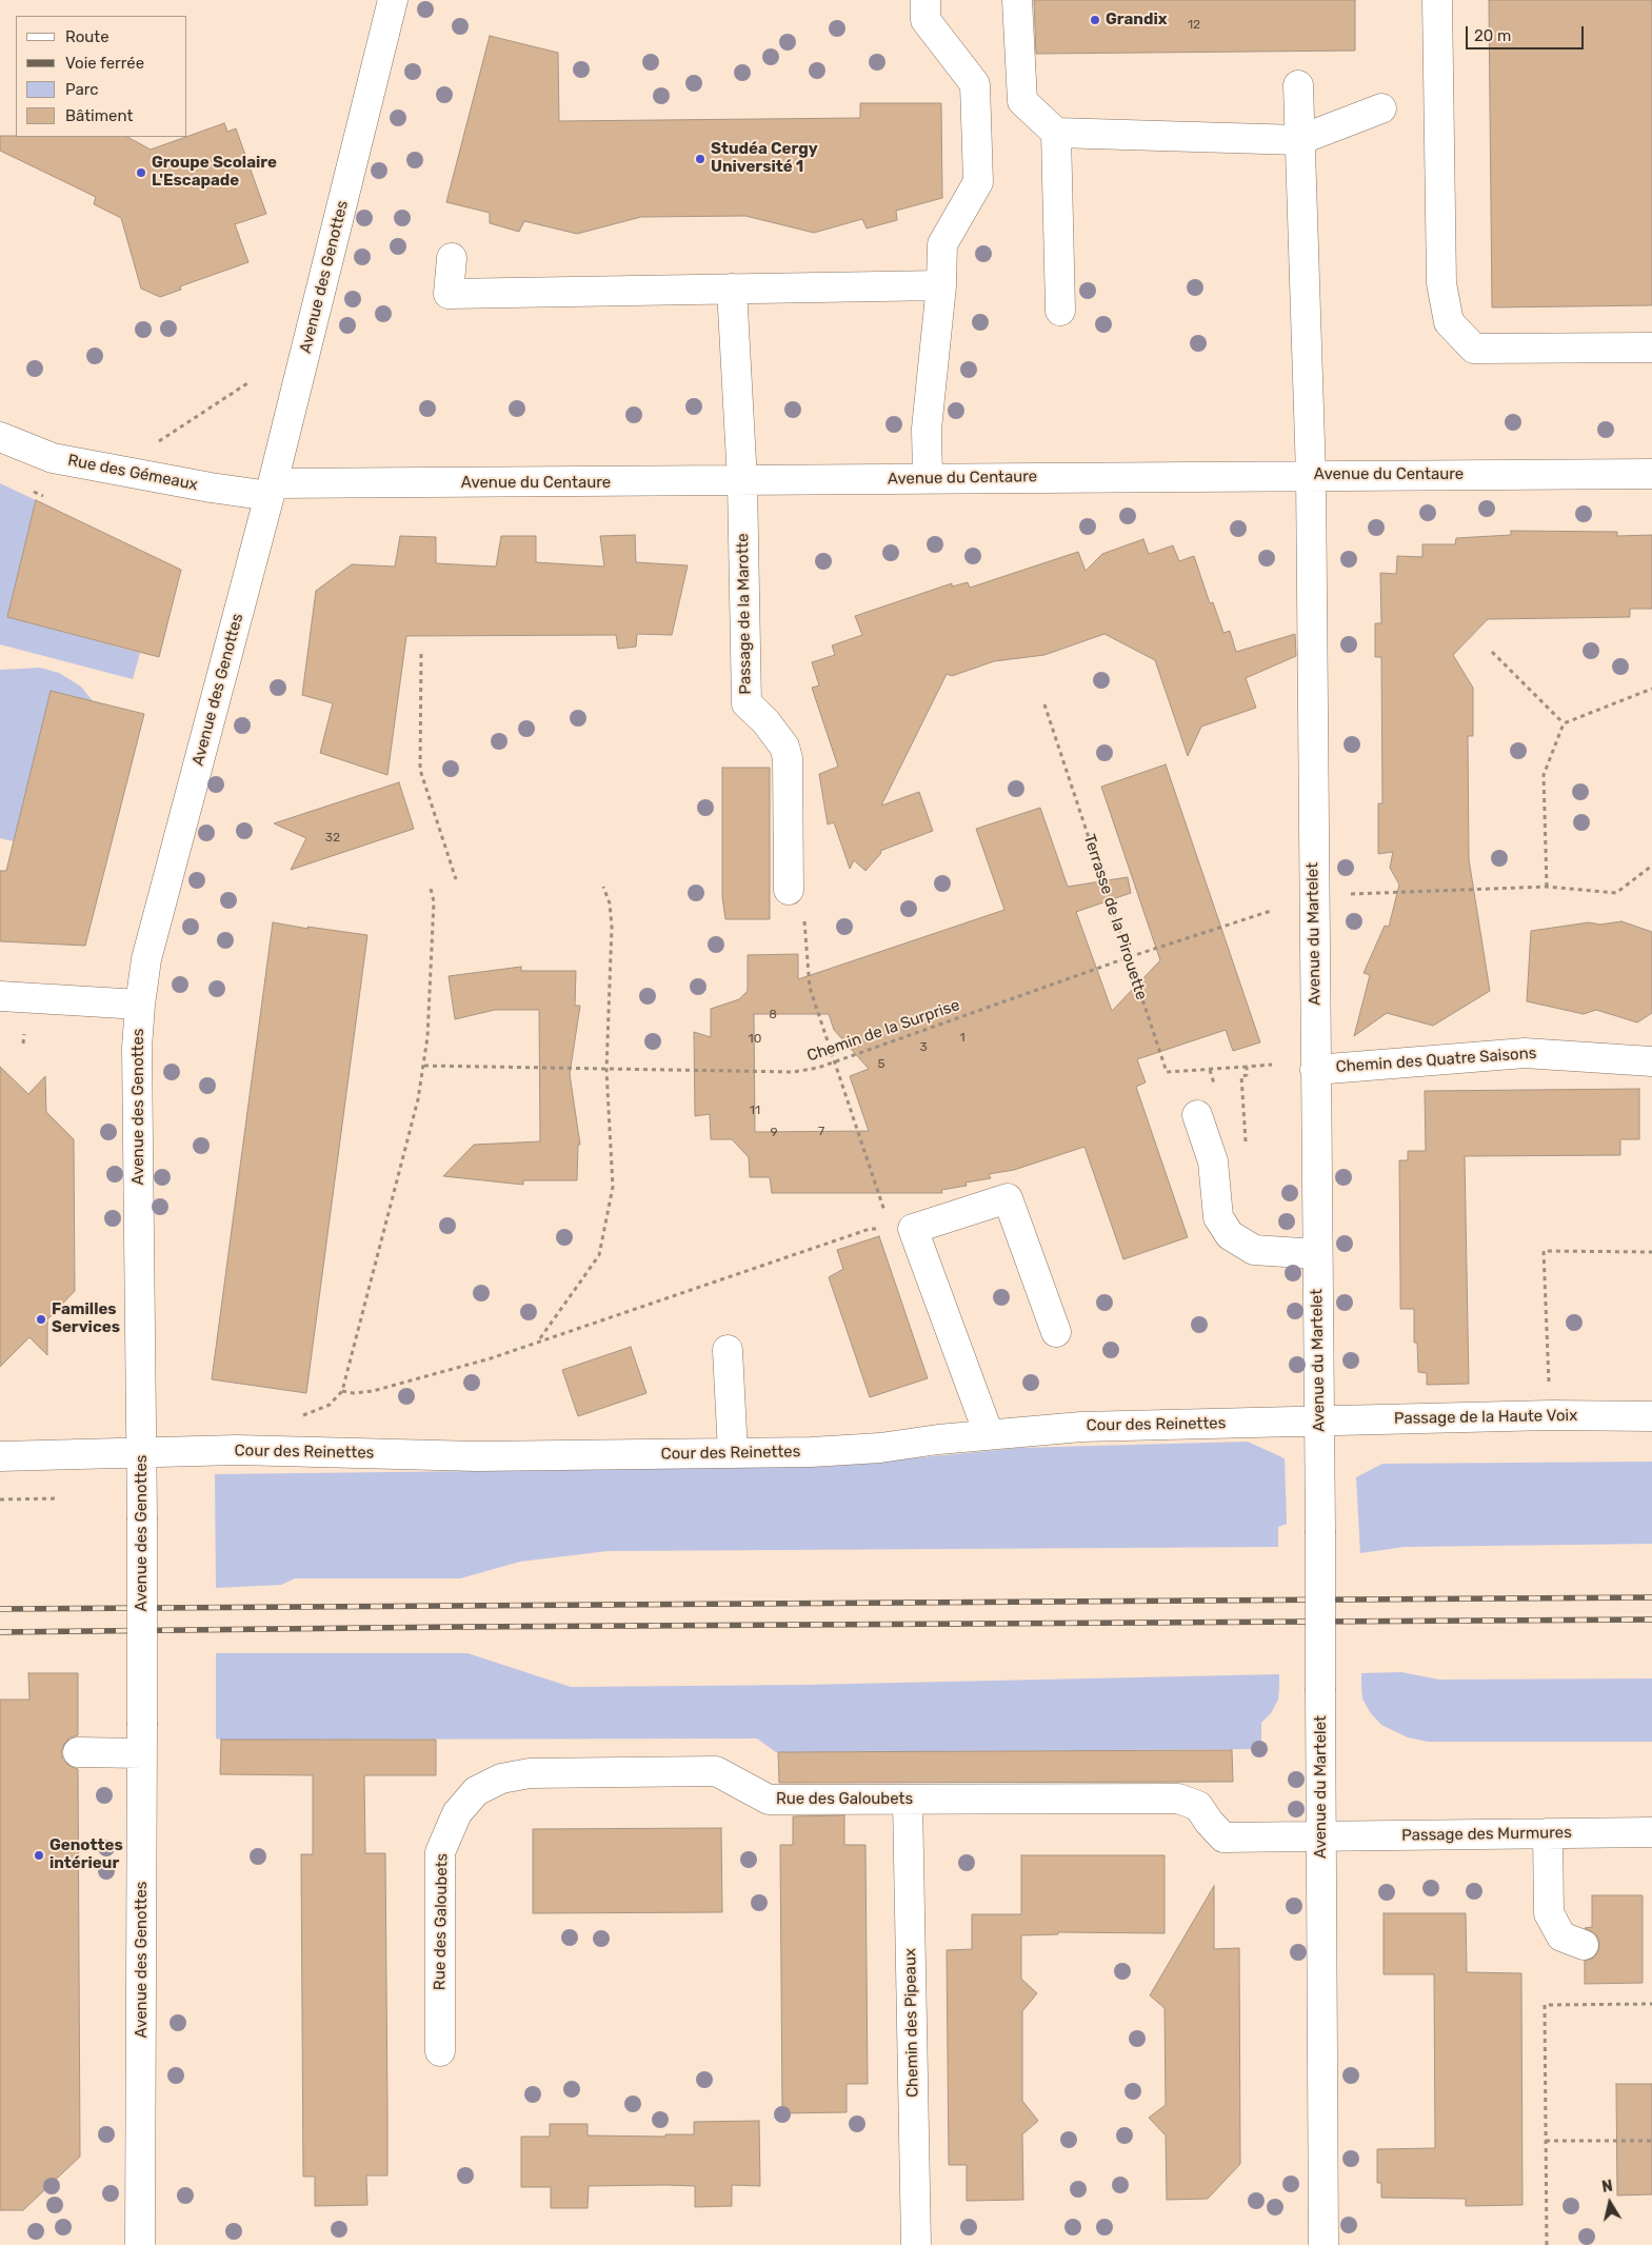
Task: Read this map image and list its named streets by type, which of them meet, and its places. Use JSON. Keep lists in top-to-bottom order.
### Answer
{
  "streets": {
    "street": [
      "Avenue des Genottes",
      "Rue des Gémeaux",
      "Avenue du Centaure",
      "Passage de la Marotte",
      "Avenue du Martelet",
      "Chemin des Quatre Saisons",
      "Passage de la Haute Voix",
      "Cour des Reinettes",
      "Rue des Galoubets",
      "Passage des Murmures",
      "Chemin des Pipeaux"
    ],
    "path": ["Terrasse de la Pirouette", "Chemin de la Surprise"]
  },
  "crossings": [
    ["Avenue des Genottes", "Rue des Gémeaux"],
    ["Avenue des Genottes", "Avenue du Centaure"],
    ["Avenue des Genottes", "Cour des Reinettes"],
    ["Rue des Gémeaux", "Avenue du Centaure"],
    ["Avenue du Centaure", "Passage de la Marotte"],
    ["Avenue du Centaure", "Avenue du Martelet"],
    ["Terrasse de la Pirouette", "Chemin de la Surprise"],
    ["Avenue du Martelet", "Chemin des Quatre Saisons"],
    ["Avenue du Martelet", "Passage de la Haute Voix"],
    ["Avenue du Martelet", "Cour des Reinettes"],
    ["Avenue du Martelet", "Rue des Galoubets"],
    ["Avenue du Martelet", "Passage des Murmures"],
    ["Passage de la Haute Voix", "Cour des Reinettes"],
    ["Rue des Galoubets", "Passage des Murmures"],
    ["Rue des Galoubets", "Chemin des Pipeaux"]
  ],
  "places": [
    "Grandix",
    "Studéa Cergy Université 1",
    "Groupe Scolaire L'Escapade",
    "Familles Services",
    "Genottes intérieur"
  ],
  "house_numbers": [
    "12",
    "32",
    "8",
    "1",
    "10",
    "3",
    "5",
    "11",
    "7",
    "9"
  ],
  "legend": [
    "Route",
    "Voie ferrée",
    "Parc",
    "Bâtiment"
  ],
  "scale_bar": "20 m",
  "north": "top"
}
